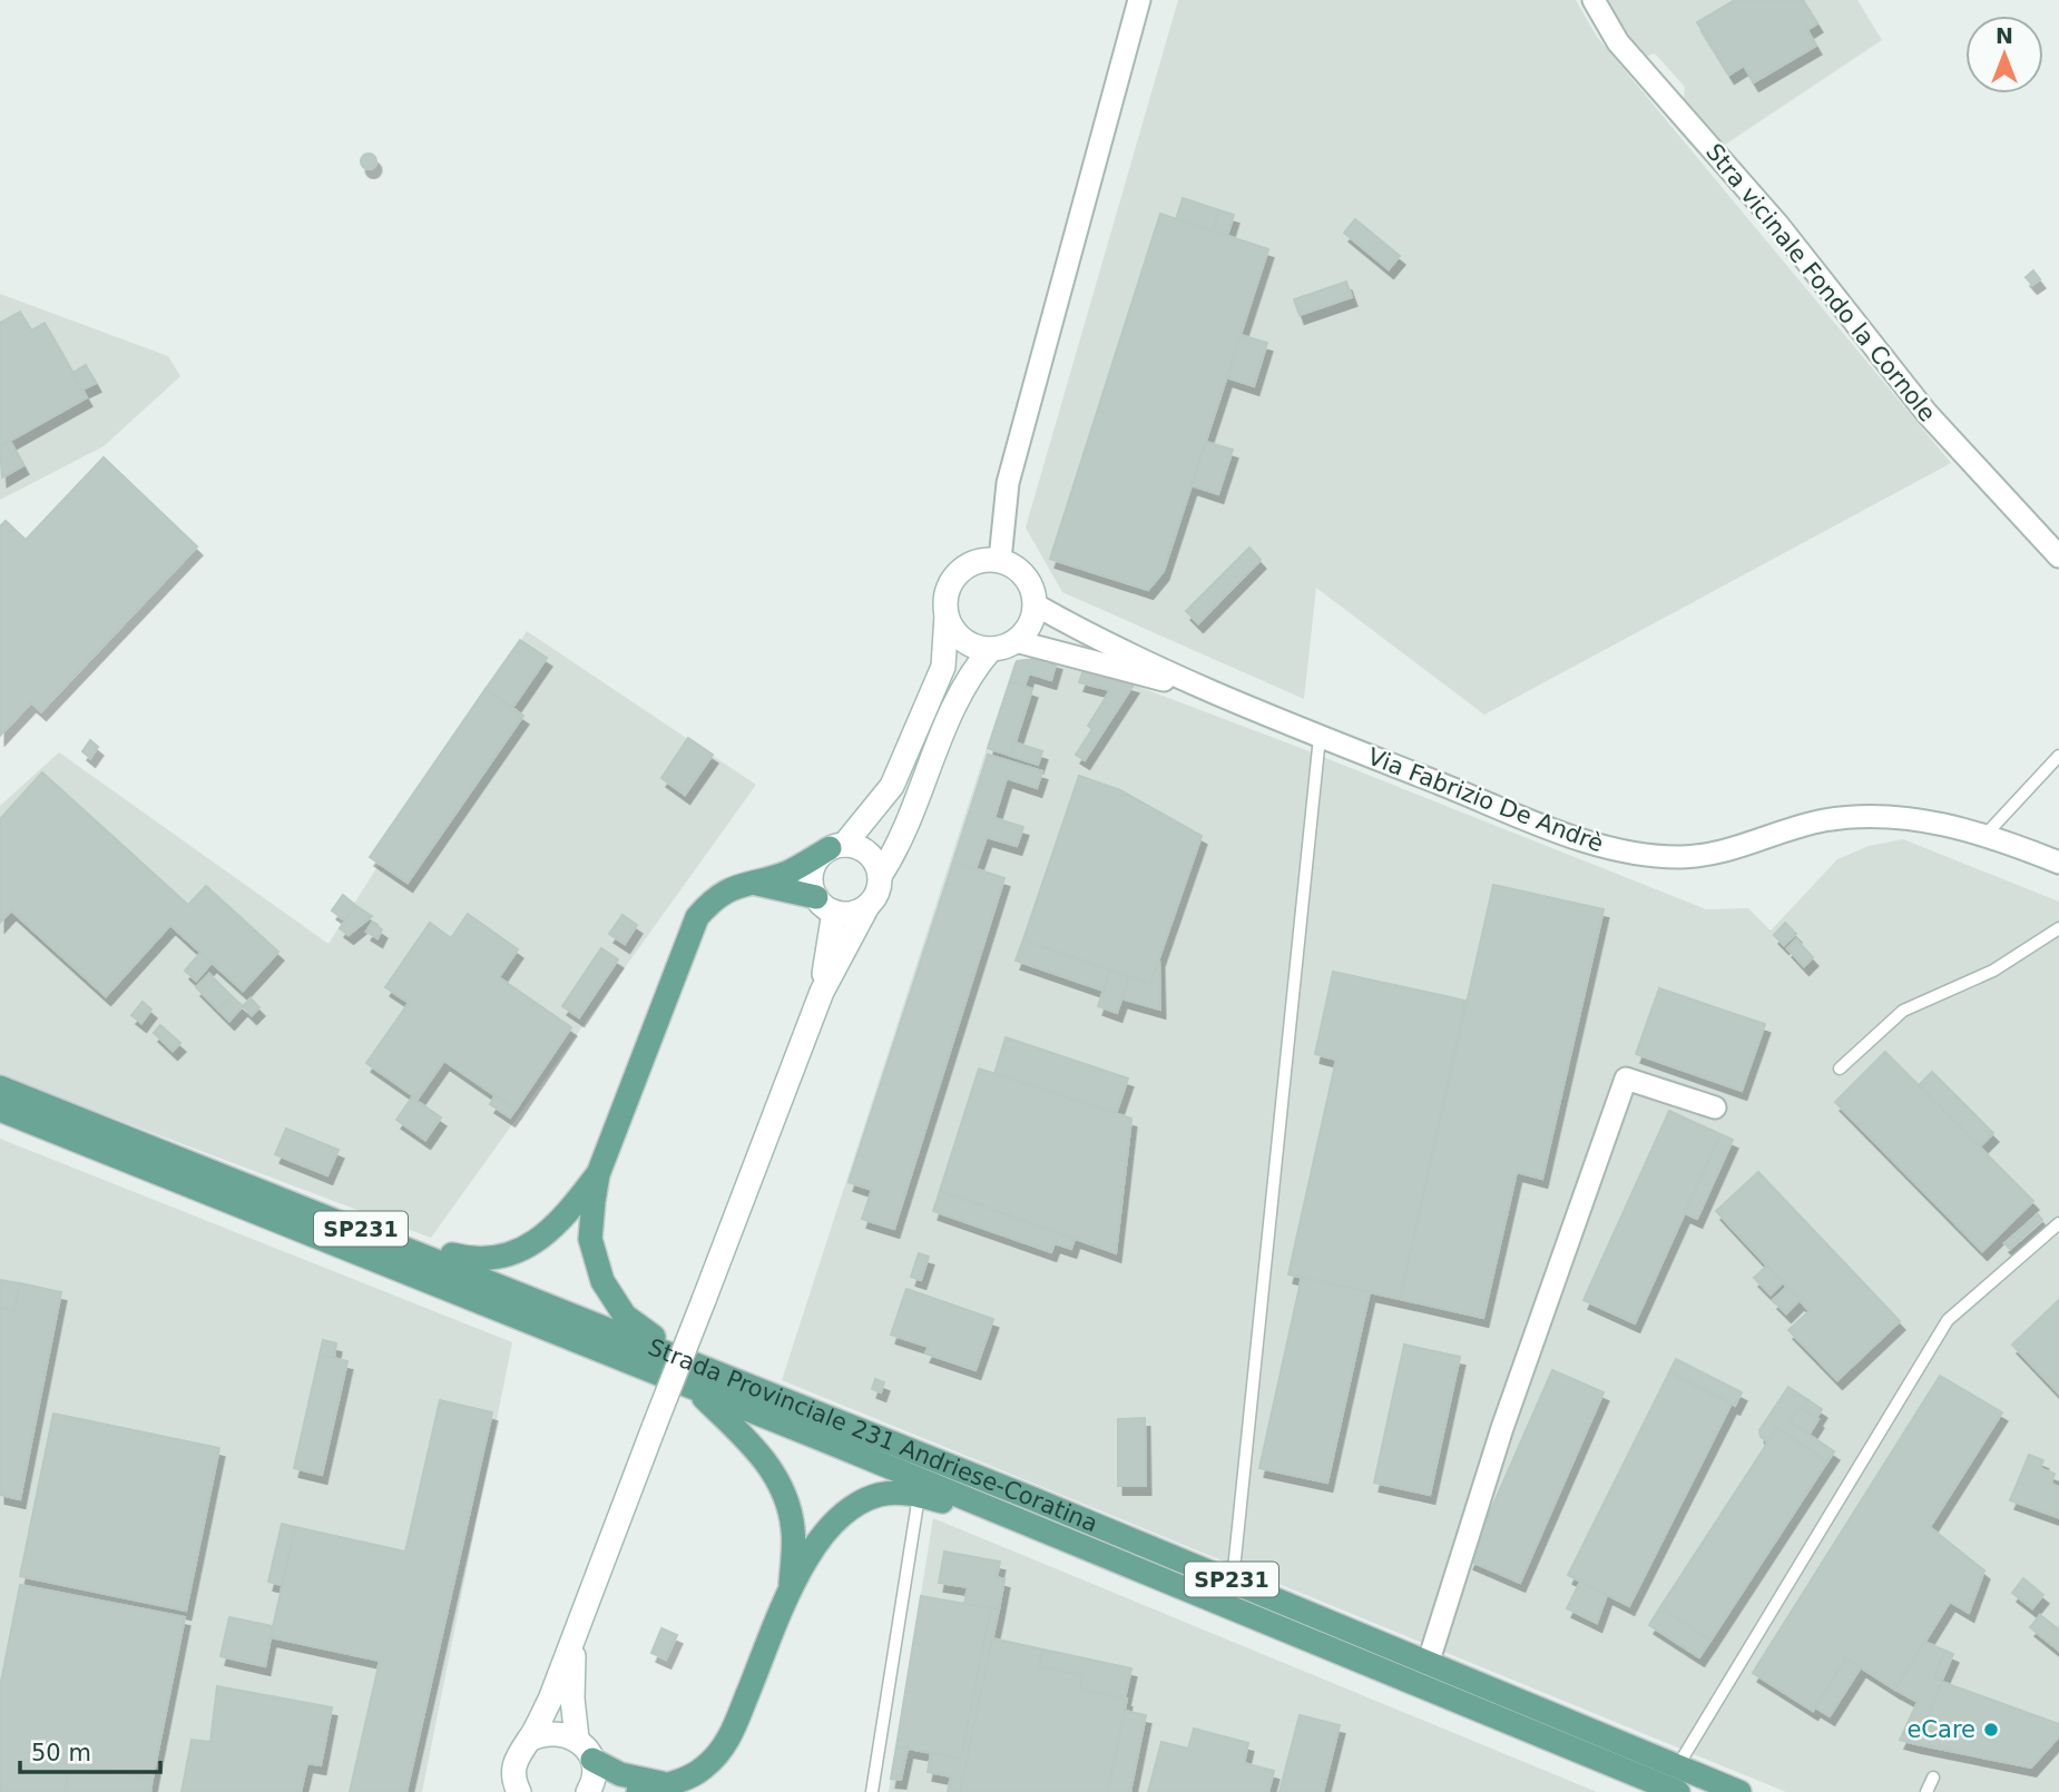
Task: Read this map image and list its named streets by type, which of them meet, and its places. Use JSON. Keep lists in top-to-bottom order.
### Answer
{
  "streets": {
    "main road": ["SP231", "Strada Provinciale 231 Andriese-Coratina"],
    "street": ["Stra vicinale Fondo la Cornole", "Via Fabrizio De Andrè"]
  },
  "places": ["eCare"],
  "scale_bar": "50 m",
  "north": "top"
}
